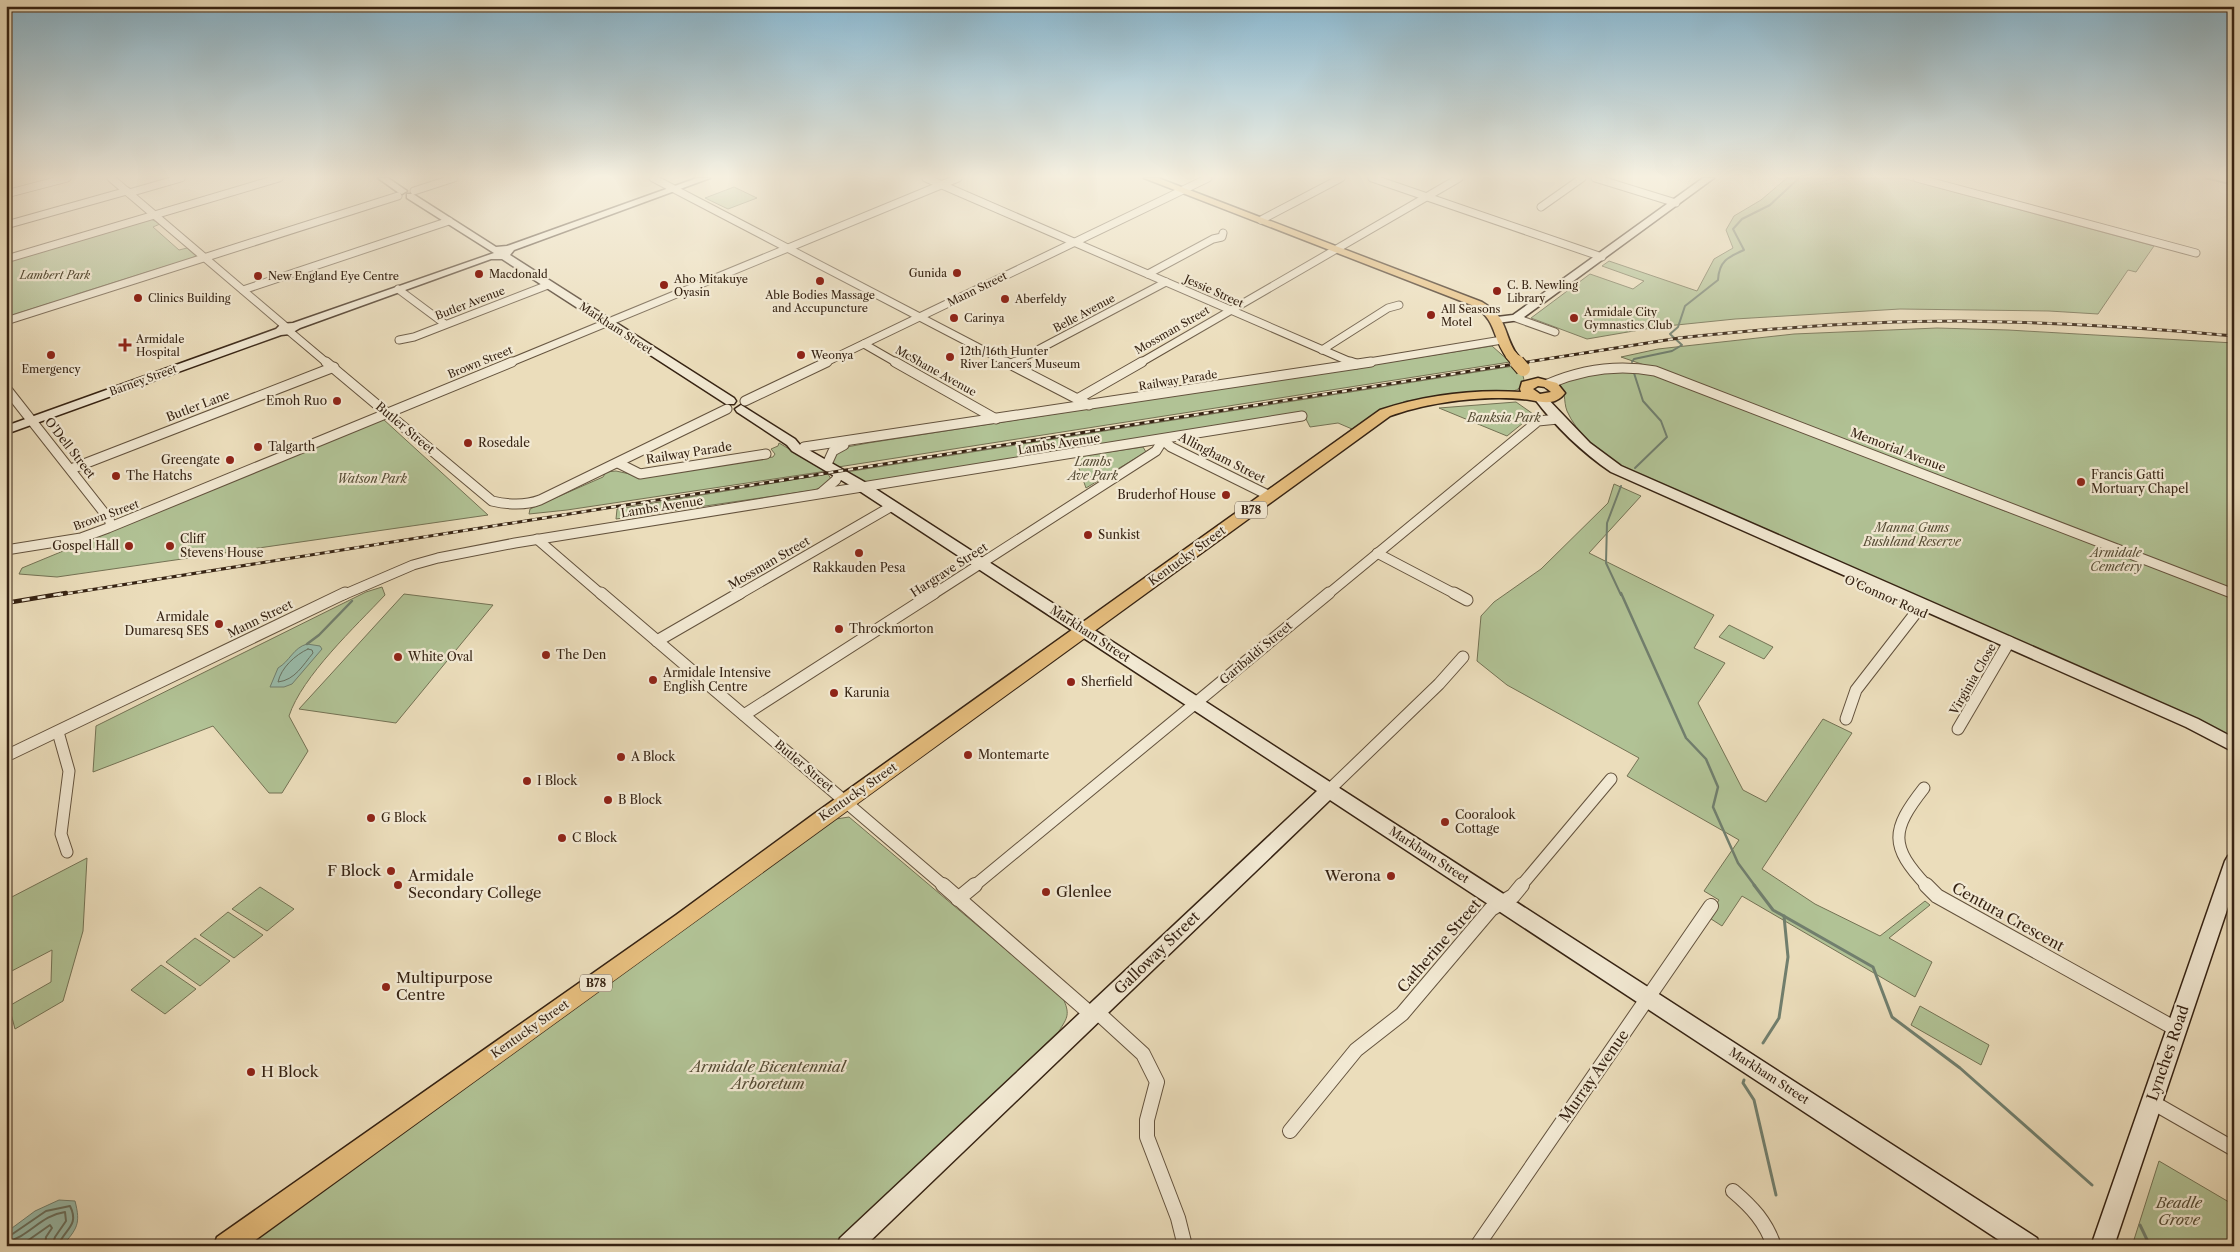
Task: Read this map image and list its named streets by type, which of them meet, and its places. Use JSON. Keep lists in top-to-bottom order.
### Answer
{
  "streets": {
    "main road": ["B78", "Kentucky Street"],
    "street": [
      "Mann Street",
      "Jessie Street",
      "Butler Avenue",
      "Belle Avenue",
      "Markham Street",
      "Mossman Street",
      "Brown Street",
      "McShane Avenue",
      "Barney Street",
      "Railway Parade",
      "Butler Lane",
      "Butler Street",
      "Lambs Avenue",
      "O'Dell Street",
      "Memorial Avenue",
      "Allingham Street",
      "Hargrave Street",
      "O'Connor Road",
      "Garibaldi Street",
      "Virginia Close",
      "Centura Crescent",
      "Catherine Street",
      "Galloway Street",
      "Lynches Road",
      "Murray Avenue"
    ]
  },
  "crossings": [
    ["Mann Street", "Jessie Street"],
    ["Mann Street", "Markham Street"],
    ["Mann Street", "McShane Avenue"],
    ["Mann Street", "Butler Street"],
    ["Mann Street", "Lambs Avenue"],
    ["Jessie Street", "Belle Avenue"],
    ["Jessie Street", "Mossman Street"],
    ["Jessie Street", "Railway Parade"],
    ["Butler Avenue", "Markham Street"],
    ["Markham Street", "Mossman Street"],
    ["Markham Street", "Brown Street"],
    ["Markham Street", "Barney Street"],
    ["Markham Street", "Railway Parade"],
    ["Markham Street", "Lambs Avenue"],
    ["Markham Street", "Kentucky Street"],
    ["Markham Street", "Hargrave Street"],
    ["Markham Street", "Garibaldi Street"],
    ["Markham Street", "Catherine Street"],
    ["Markham Street", "Galloway Street"],
    ["Markham Street", "Murray Avenue"],
    ["Mossman Street", "Butler Street"],
    ["Brown Street", "Butler Street"],
    ["Brown Street", "O'Dell Street"],
    ["McShane Avenue", "Railway Parade"],
    ["Barney Street", "Butler Street"],
    ["Barney Street", "O'Dell Street"],
    ["Railway Parade", "Butler Street"],
    ["Butler Lane", "Butler Street"],
    ["Butler Lane", "O'Dell Street"],
    ["Butler Street", "Lambs Avenue"],
    ["Butler Street", "Kentucky Street"],
    ["Butler Street", "Hargrave Street"],
    ["Butler Street", "Garibaldi Street"],
    ["Butler Street", "Galloway Street"],
    ["Lambs Avenue", "Allingham Street"],
    ["Lambs Avenue", "Hargrave Street"],
    ["Memorial Avenue", "B78"],
    ["Memorial Avenue", "Kentucky Street"],
    ["Memorial Avenue", "O'Connor Road"],
    ["Allingham Street", "Kentucky Street"],
    ["Allingham Street", "Hargrave Street"],
    ["B78", "Kentucky Street"],
    ["B78", "O'Connor Road"],
    ["Kentucky Street", "O'Connor Road"],
    ["O'Connor Road", "Garibaldi Street"],
    ["O'Connor Road", "Virginia Close"],
    ["Centura Crescent", "Lynches Road"]
  ],
  "parks": [
    "Lambert Park",
    "Banksia Park",
    "Lambs Ave Park",
    "Watson Park",
    "Manna Gums Bushland Reserve",
    "Armidale Cemetery",
    "Armidale Bicentennial Arboretum",
    "Beadle Grove"
  ],
  "places": {
    "other": [
      "Gunida",
      "Macdonald",
      "New England Eye Centre",
      "Able Bodies Massage and Accupuncture",
      "Aho Mitakuye Oyasin",
      "C. B. Newling Library",
      "Clinics Building",
      "Aberfeldy",
      "All Seasons Motel",
      "Carinya",
      "Armidale City Gymnastics Club",
      "Emergency",
      "Weonya",
      "12th/16th Hunter River Lancers Museum",
      "Emoh Ruo",
      "Rosedale",
      "Talgarth",
      "Greengate",
      "The Hatchs",
      "Francis Gatti Mortuary Chapel",
      "Bruderhof House",
      "Sunkist",
      "Gospel Hall",
      "Cliff Stevens House",
      "Rakkauden Pesa",
      "Armidale Dumaresq SES",
      "Throckmorton",
      "The Den",
      "White Oval",
      "Armidale Intensive English Centre",
      "Sherfield",
      "Karunia",
      "Montemarte",
      "A Block",
      "I Block",
      "B Block",
      "G Block",
      "Cooralook Cottage",
      "C Block",
      "F Block",
      "Werona",
      "Armidale Secondary College",
      "Glenlee",
      "Multipurpose Centre",
      "H Block"
    ],
    "health": ["Armidale Hospital"]
  }
}
